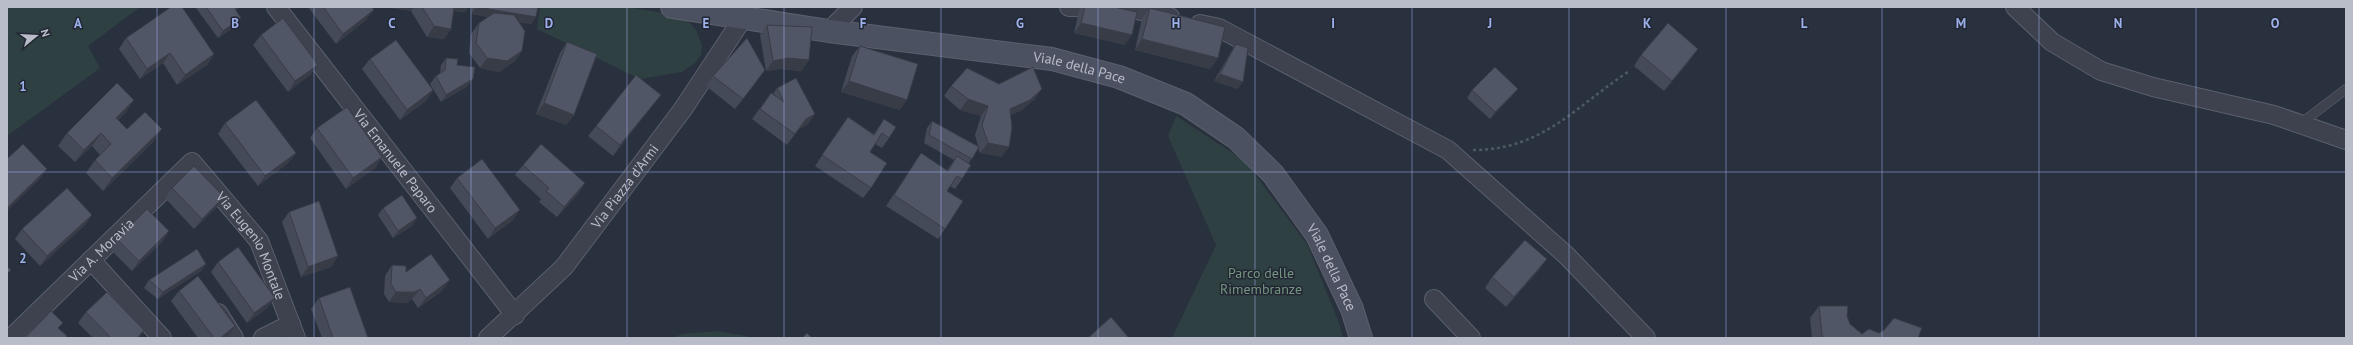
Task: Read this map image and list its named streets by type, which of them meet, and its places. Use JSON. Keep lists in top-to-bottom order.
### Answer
{
  "streets": {
    "main road": ["Viale della Pace"],
    "street": [
      "Via Emanuele Paparo",
      "Via Piazza d'Armi",
      "Via Eugenio Montale",
      "Via A. Moravia"
    ]
  },
  "crossings": [
    ["Viale della Pace", "Via Piazza d'Armi"],
    ["Via Emanuele Paparo", "Via Piazza d'Armi"],
    ["Via Eugenio Montale", "Via A. Moravia"]
  ],
  "parks": ["Parco delle Rimembranze"],
  "north": "right",
  "grid": {
    "columns": [
      "A",
      "B",
      "C",
      "D",
      "E",
      "F",
      "G",
      "H",
      "I",
      "J",
      "K",
      "L",
      "M",
      "N",
      "O"
    ],
    "rows": ["1", "2"]
  }
}
